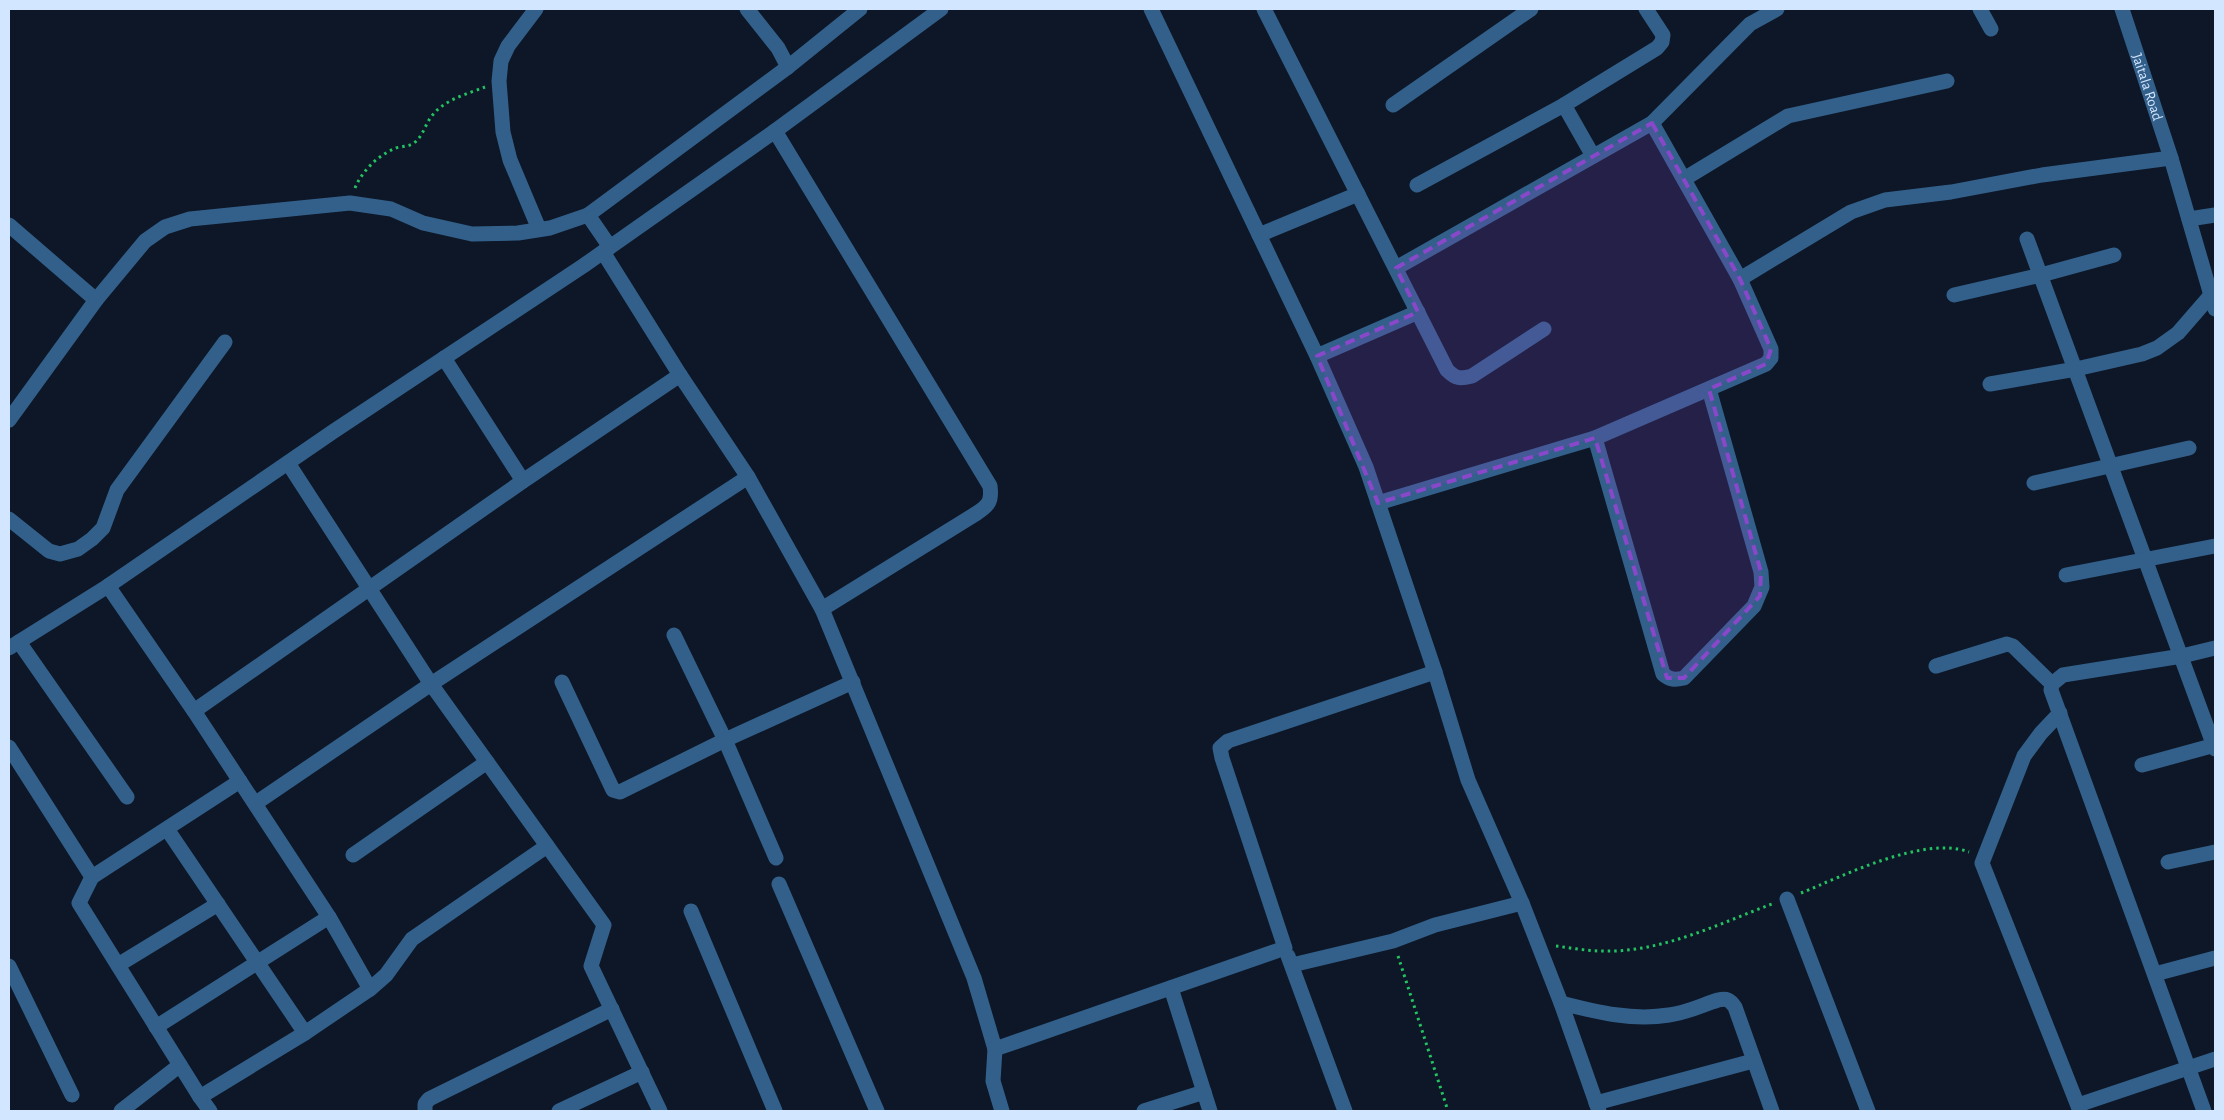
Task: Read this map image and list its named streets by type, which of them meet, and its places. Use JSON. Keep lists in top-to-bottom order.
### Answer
{
  "streets": {
    "street": ["Jaitala Road"]
  }
}
